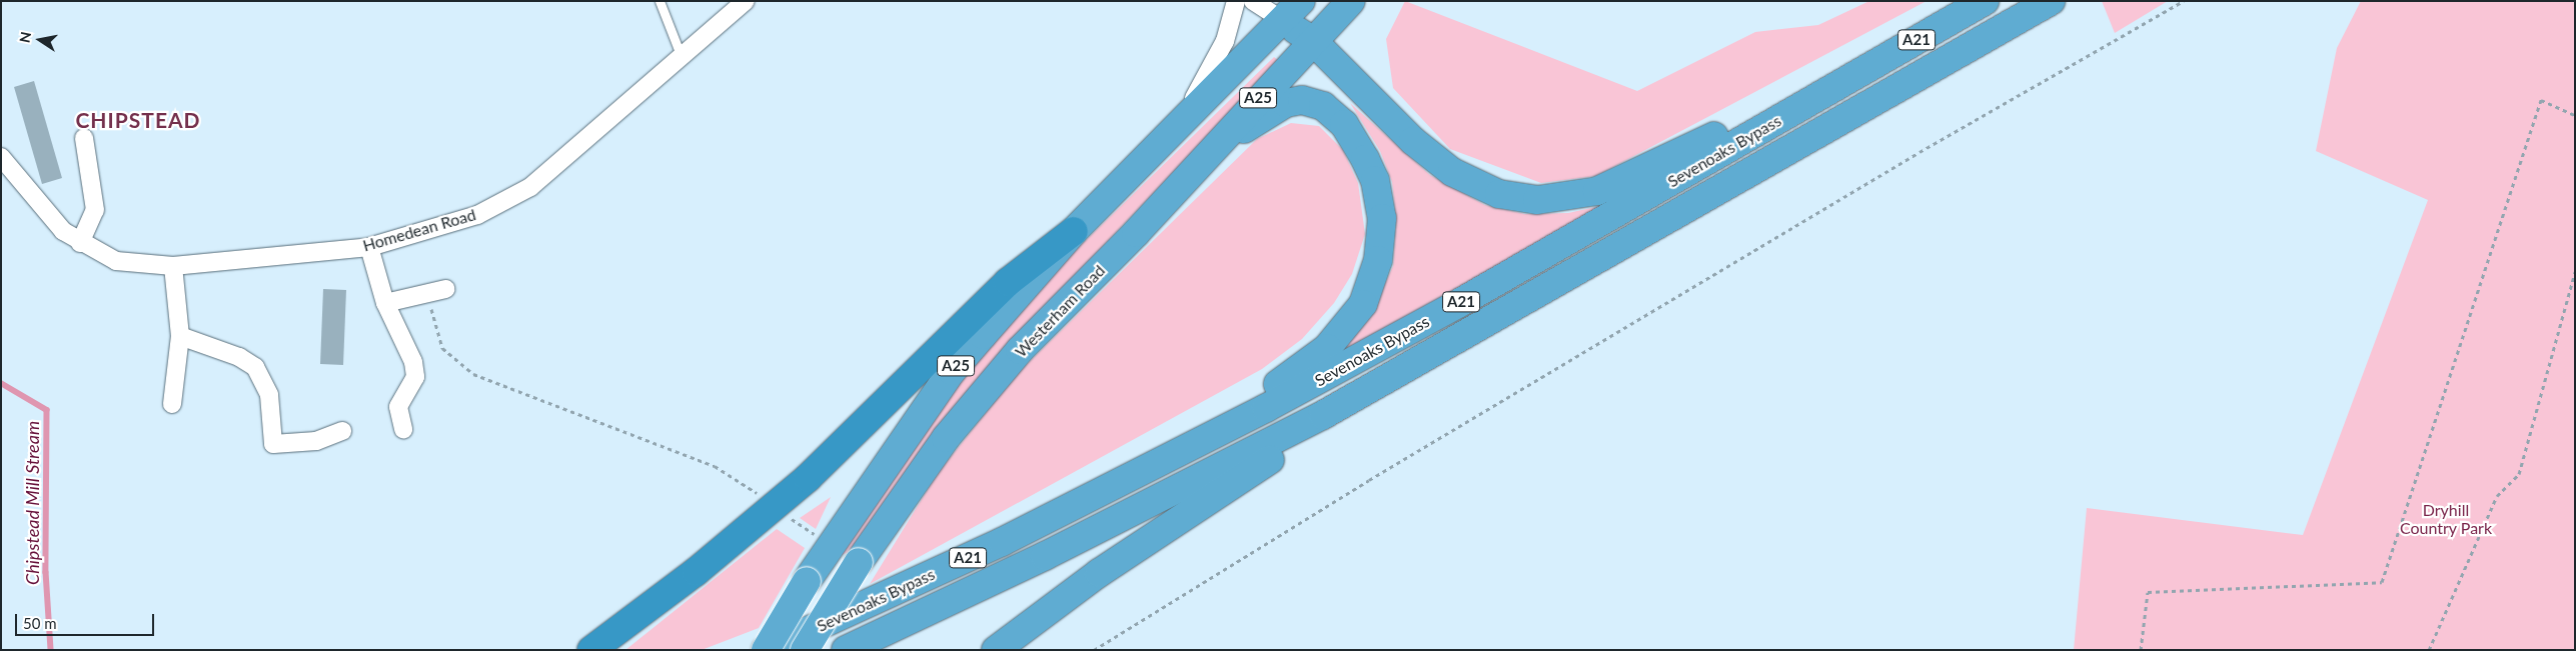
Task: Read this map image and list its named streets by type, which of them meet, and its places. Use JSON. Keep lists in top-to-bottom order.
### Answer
{
  "streets": {
    "highway": [
      "A21",
      "A25",
      "Sevenoaks Bypass",
      "Westerham Road"
    ],
    "street": ["Homedean Road"]
  },
  "crossings": [
    ["A25", "Sevenoaks Bypass"]
  ],
  "districts": ["CHIPSTEAD"],
  "water": ["Chipstead Mill Stream"],
  "parks": ["Dryhill Country Park"],
  "scale_bar": "50 m",
  "north": "left"
}
